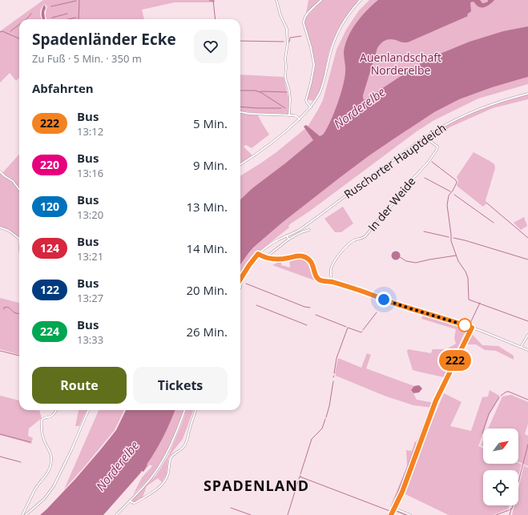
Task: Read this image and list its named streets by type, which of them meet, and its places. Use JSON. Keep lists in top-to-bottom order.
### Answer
{
  "streets": {
    "street": ["Ruschorter Hauptdeich", "In der Weide"]
  },
  "districts": ["SPADENLAND"],
  "water": ["Norderelbe"],
  "parks": ["Auenlandschaft Norderelbe"],
  "lines": ["bus line 222"],
  "north": "top right",
  "page": {
    "on_map": "222",
    "heading": [
      ["Spadenländer Ecke", "Zu Fuß · 5 Min. · 350 m"],
      "Abfahrten"
    ],
    "list": [
      {
        "mark": "222",
        "name": "Bus",
        "note": "13:12",
        "value": "5 Min."
      },
      {
        "mark": "220",
        "name": "Bus",
        "note": "13:16",
        "value": "9 Min."
      },
      {
        "mark": "120",
        "name": "Bus",
        "note": "13:20",
        "value": "13 Min."
      },
      {
        "mark": "124",
        "name": "Bus",
        "note": "13:21",
        "value": "14 Min."
      },
      {
        "mark": "122",
        "name": "Bus",
        "note": "13:27",
        "value": "20 Min."
      },
      {
        "mark": "224",
        "name": "Bus",
        "note": "13:33",
        "value": "26 Min."
      }
    ],
    "buttons": ["Route", "Tickets"]
  }
}
